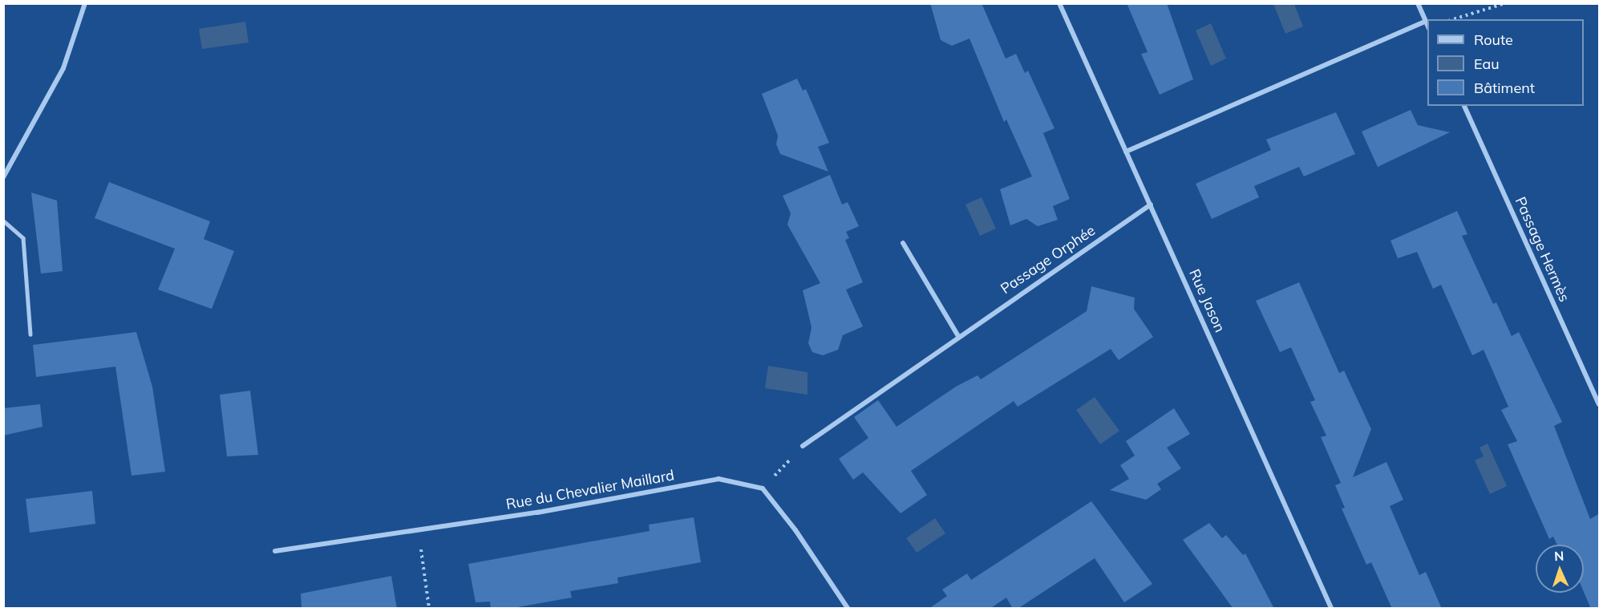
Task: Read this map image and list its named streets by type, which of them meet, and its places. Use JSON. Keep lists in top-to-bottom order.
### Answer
{
  "streets": {
    "street": [
      "Passage Hermès",
      "Passage Orphée",
      "Rue Jason",
      "Rue du Chevalier Maillard"
    ]
  },
  "crossings": [
    ["Passage Orphée", "Rue Jason"]
  ],
  "legend": ["Route", "Eau", "Bâtiment"],
  "north": "top"
}
